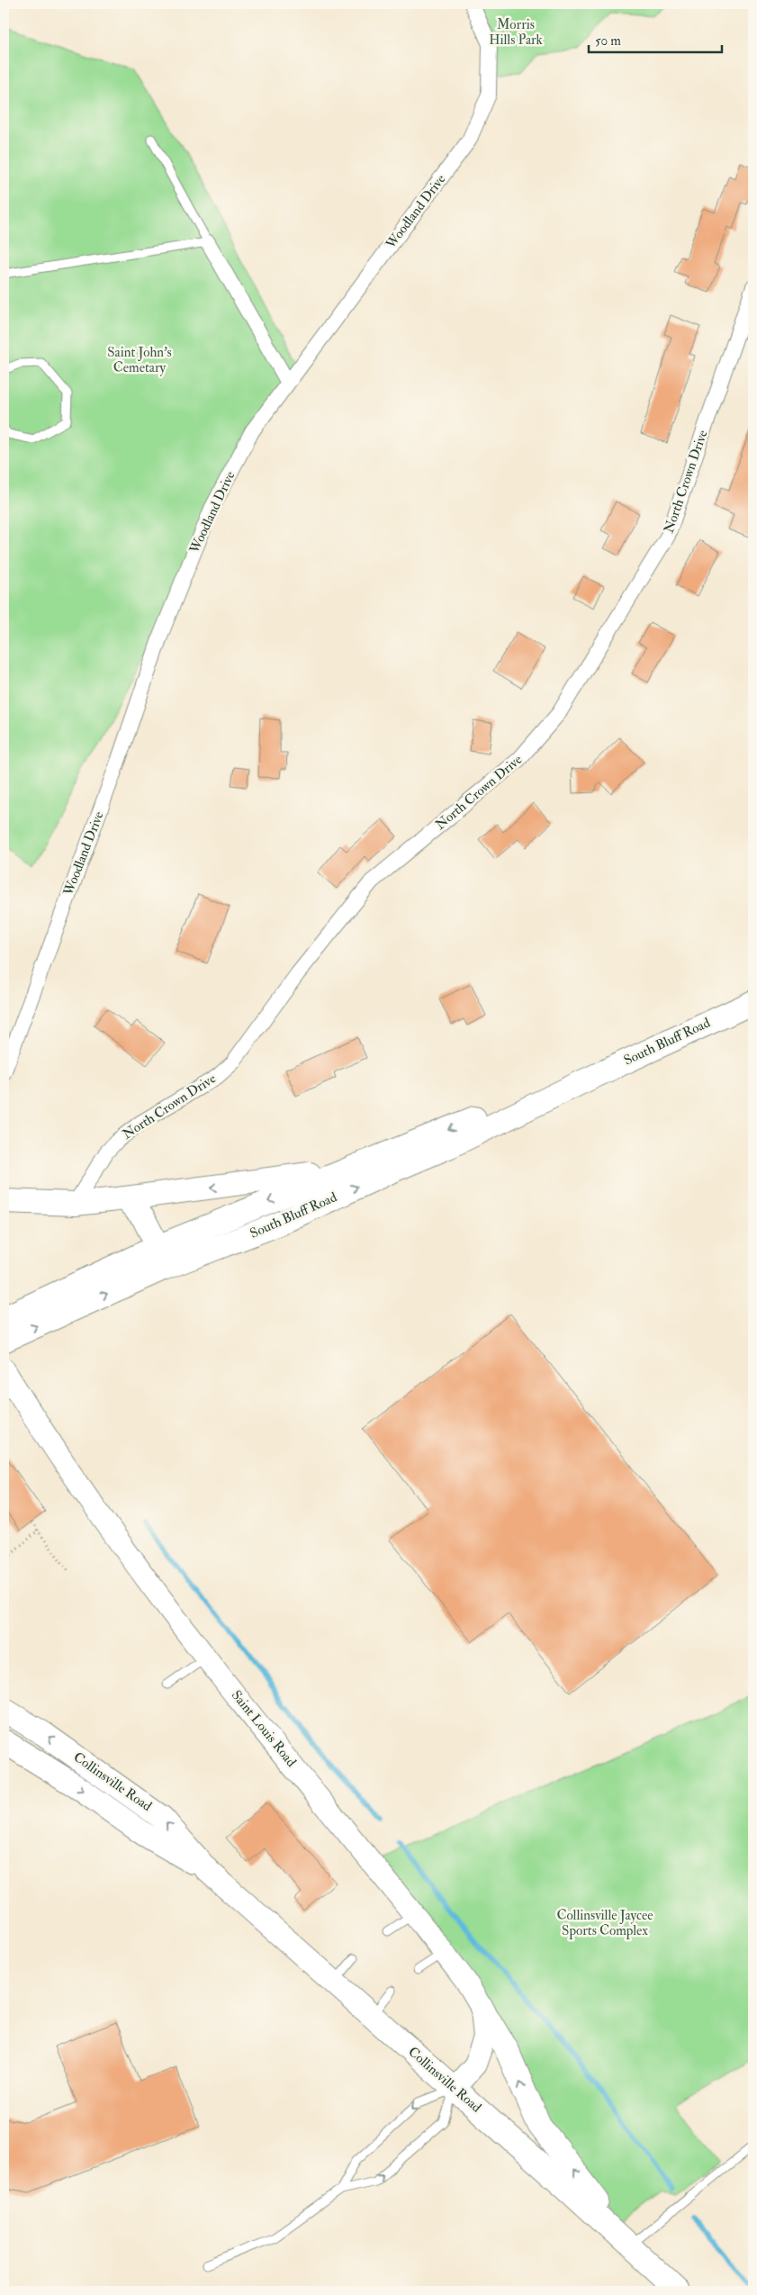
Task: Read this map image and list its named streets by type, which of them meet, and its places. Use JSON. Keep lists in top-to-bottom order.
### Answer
{
  "streets": {
    "main road": ["South Bluff Road", "Collinsville Road"],
    "street": ["Woodland Drive", "North Crown Drive", "Saint Louis Road"]
  },
  "crossings": [
    ["Saint Louis Road", "Collinsville Road"]
  ],
  "parks": ["Morris Hills Park", "Saint John's Cemetary", "Collinsville Jaycee Sports Complex"],
  "scale_bar": "50 m"
}
